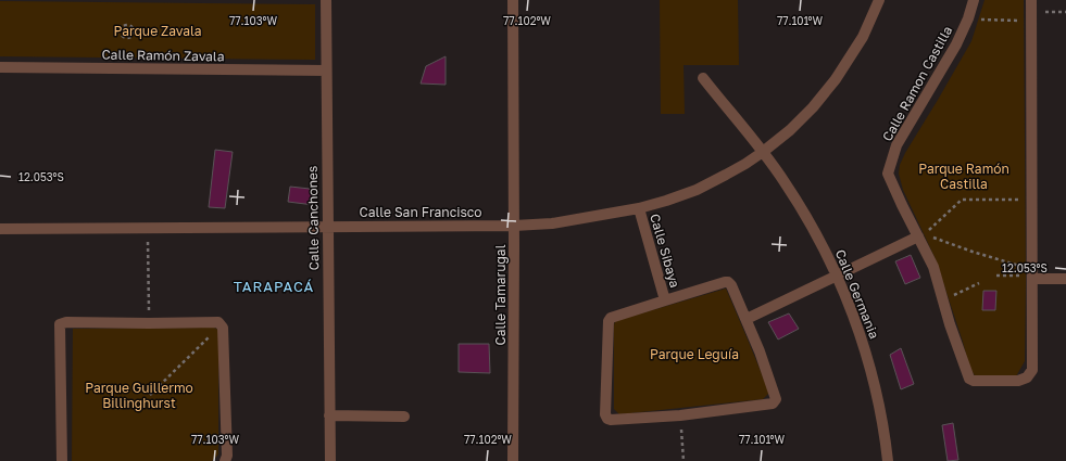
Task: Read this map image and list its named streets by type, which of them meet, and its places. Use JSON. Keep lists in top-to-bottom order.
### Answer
{
  "streets": {
    "street": [
      "Calle Ramón Zavala",
      "Calle Ramon Castilla",
      "Calle San Francisco",
      "Calle Canchones",
      "Calle Sibaya",
      "Calle Germania",
      "Calle Tamarugal"
    ]
  },
  "crossings": [
    ["Calle Ramón Zavala", "Calle Canchones"],
    ["Calle San Francisco", "Calle Canchones"],
    ["Calle San Francisco", "Calle Sibaya"],
    ["Calle San Francisco", "Calle Germania"],
    ["Calle San Francisco", "Calle Tamarugal"]
  ],
  "districts": ["TARAPACÁ"],
  "parks": [
    "Parque Zavala",
    "Parque Ramón Castilla",
    "Parque Leguía",
    "Parque Guillermo Billinghurst"
  ],
  "coordinates": [
    "77.103°W",
    "77.102°W",
    "77.101°W",
    "12.053°S"
  ]
}
